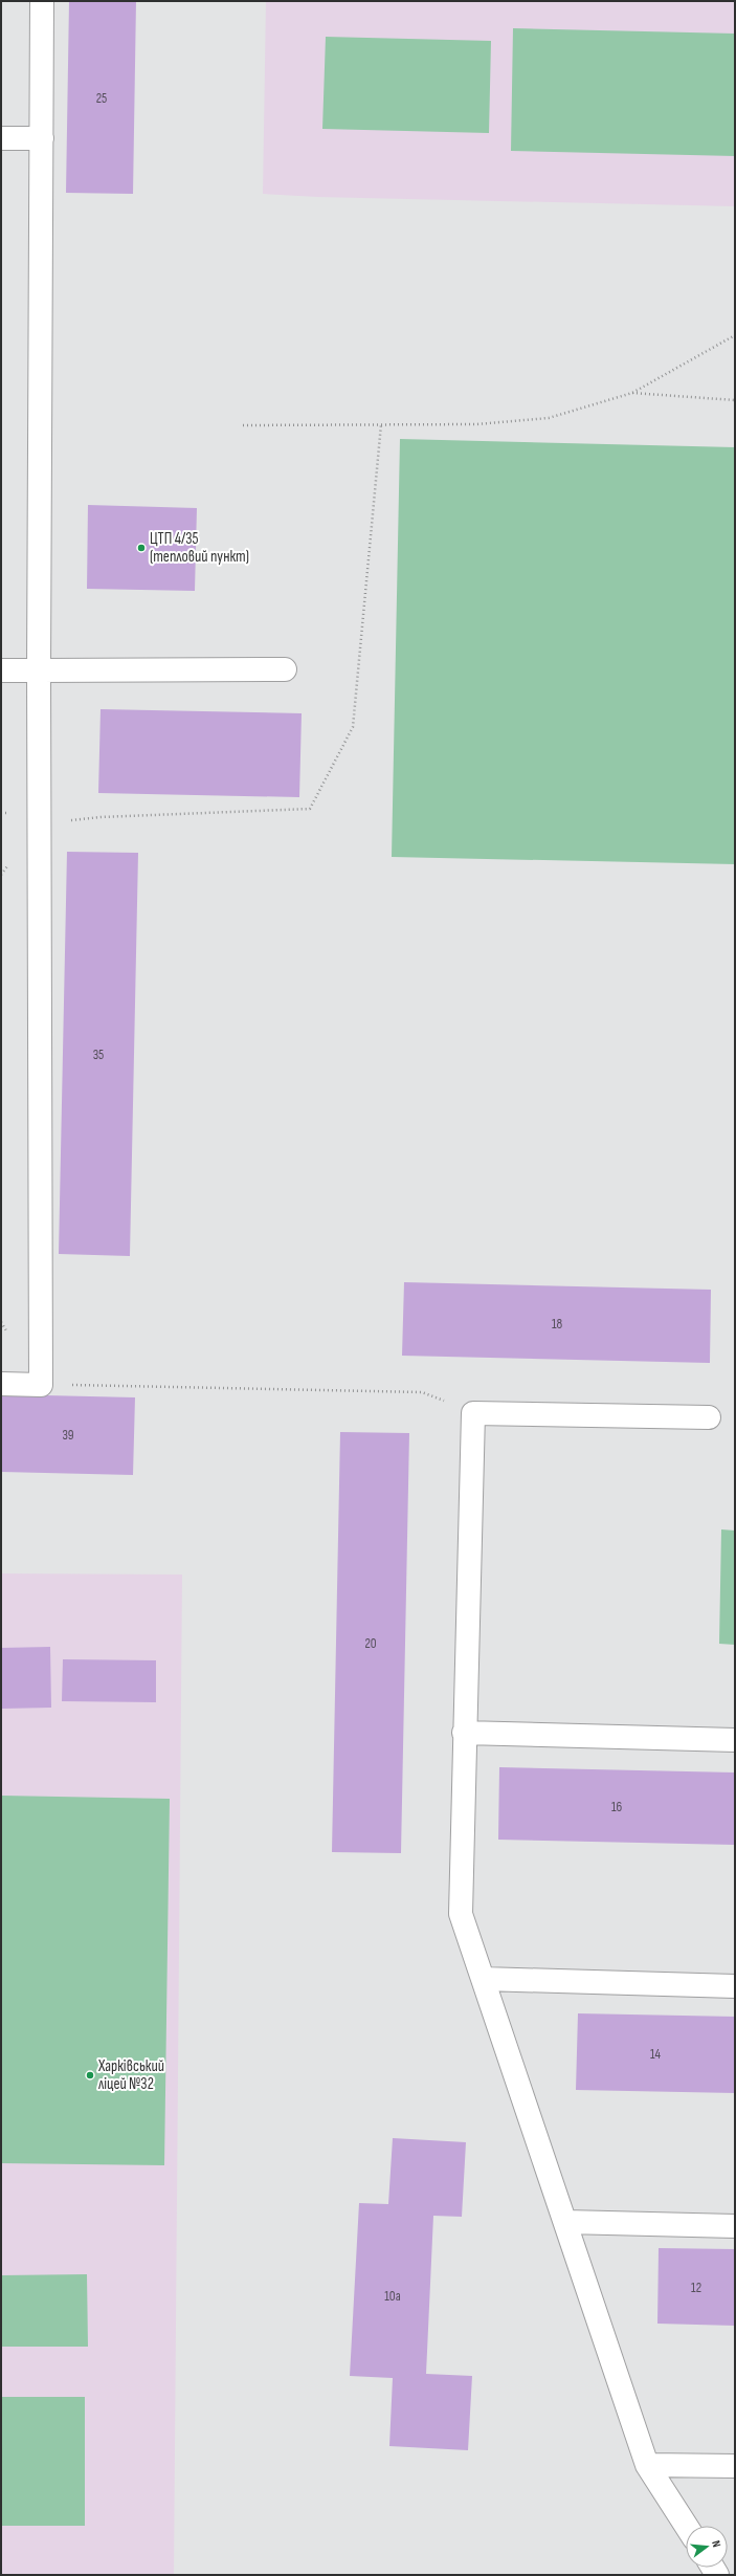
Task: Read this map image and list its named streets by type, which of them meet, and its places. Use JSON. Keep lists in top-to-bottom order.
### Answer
{
  "places": ["ЦТП 4/35 (тепловий пункт)", "Харківський ліцей №32"],
  "house_numbers": [
    "25",
    "35",
    "18",
    "39",
    "20",
    "16",
    "14",
    "12",
    "10а"
  ],
  "north": "right"
}
